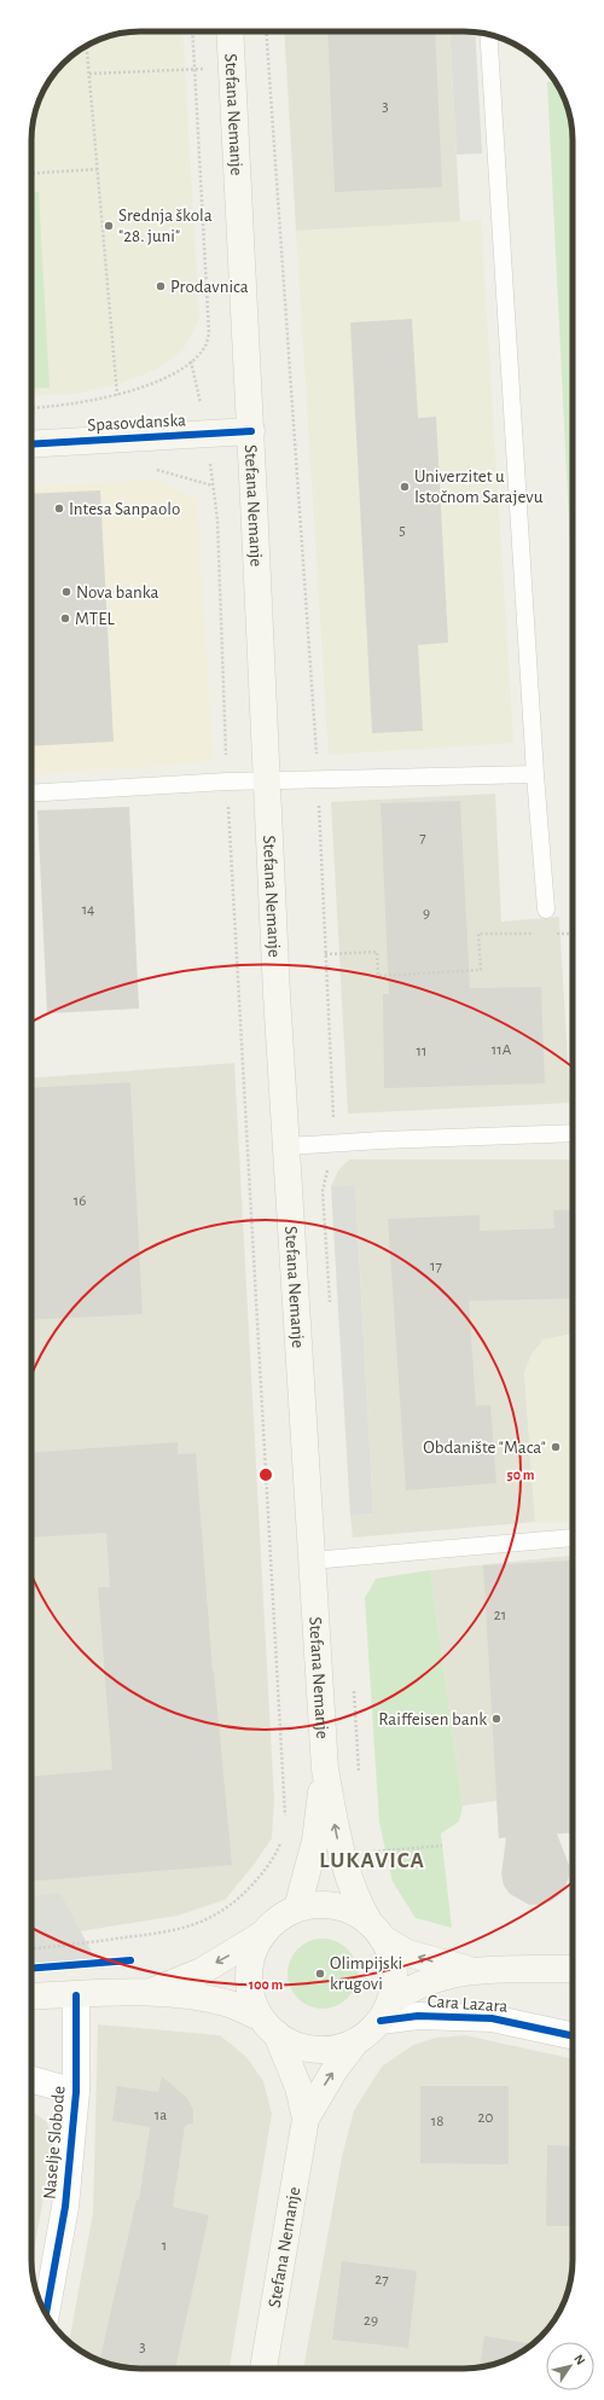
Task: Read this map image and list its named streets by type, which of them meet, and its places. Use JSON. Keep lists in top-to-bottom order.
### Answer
{
  "streets": {
    "main road": ["Stefana Nemanje", "Spasovdanska", "Cara Lazara"],
    "street": ["Naselje Slobode"]
  },
  "crossings": [
    ["Stefana Nemanje", "Spasovdanska"],
    ["Stefana Nemanje", "Cara Lazara"]
  ],
  "districts": ["LUKAVICA"],
  "places": [
    "Srednja škola \"28. juni\"",
    "Prodavnica",
    "Univerzitet u Istočnom Sarajevu",
    "Intesa Sanpaolo",
    "Nova banka",
    "MTEL",
    "Obdanište \"Maca\"",
    "Raiffeisen bank",
    "Olimpijski krugovi"
  ],
  "house_numbers": [
    "3",
    "5",
    "7",
    "14",
    "9",
    "11A",
    "11",
    "16",
    "17",
    "21",
    "1a",
    "20",
    "18",
    "1",
    "27",
    "29",
    "3"
  ],
  "north": "top right",
  "rings": ["50 m", "100 m"]
}
